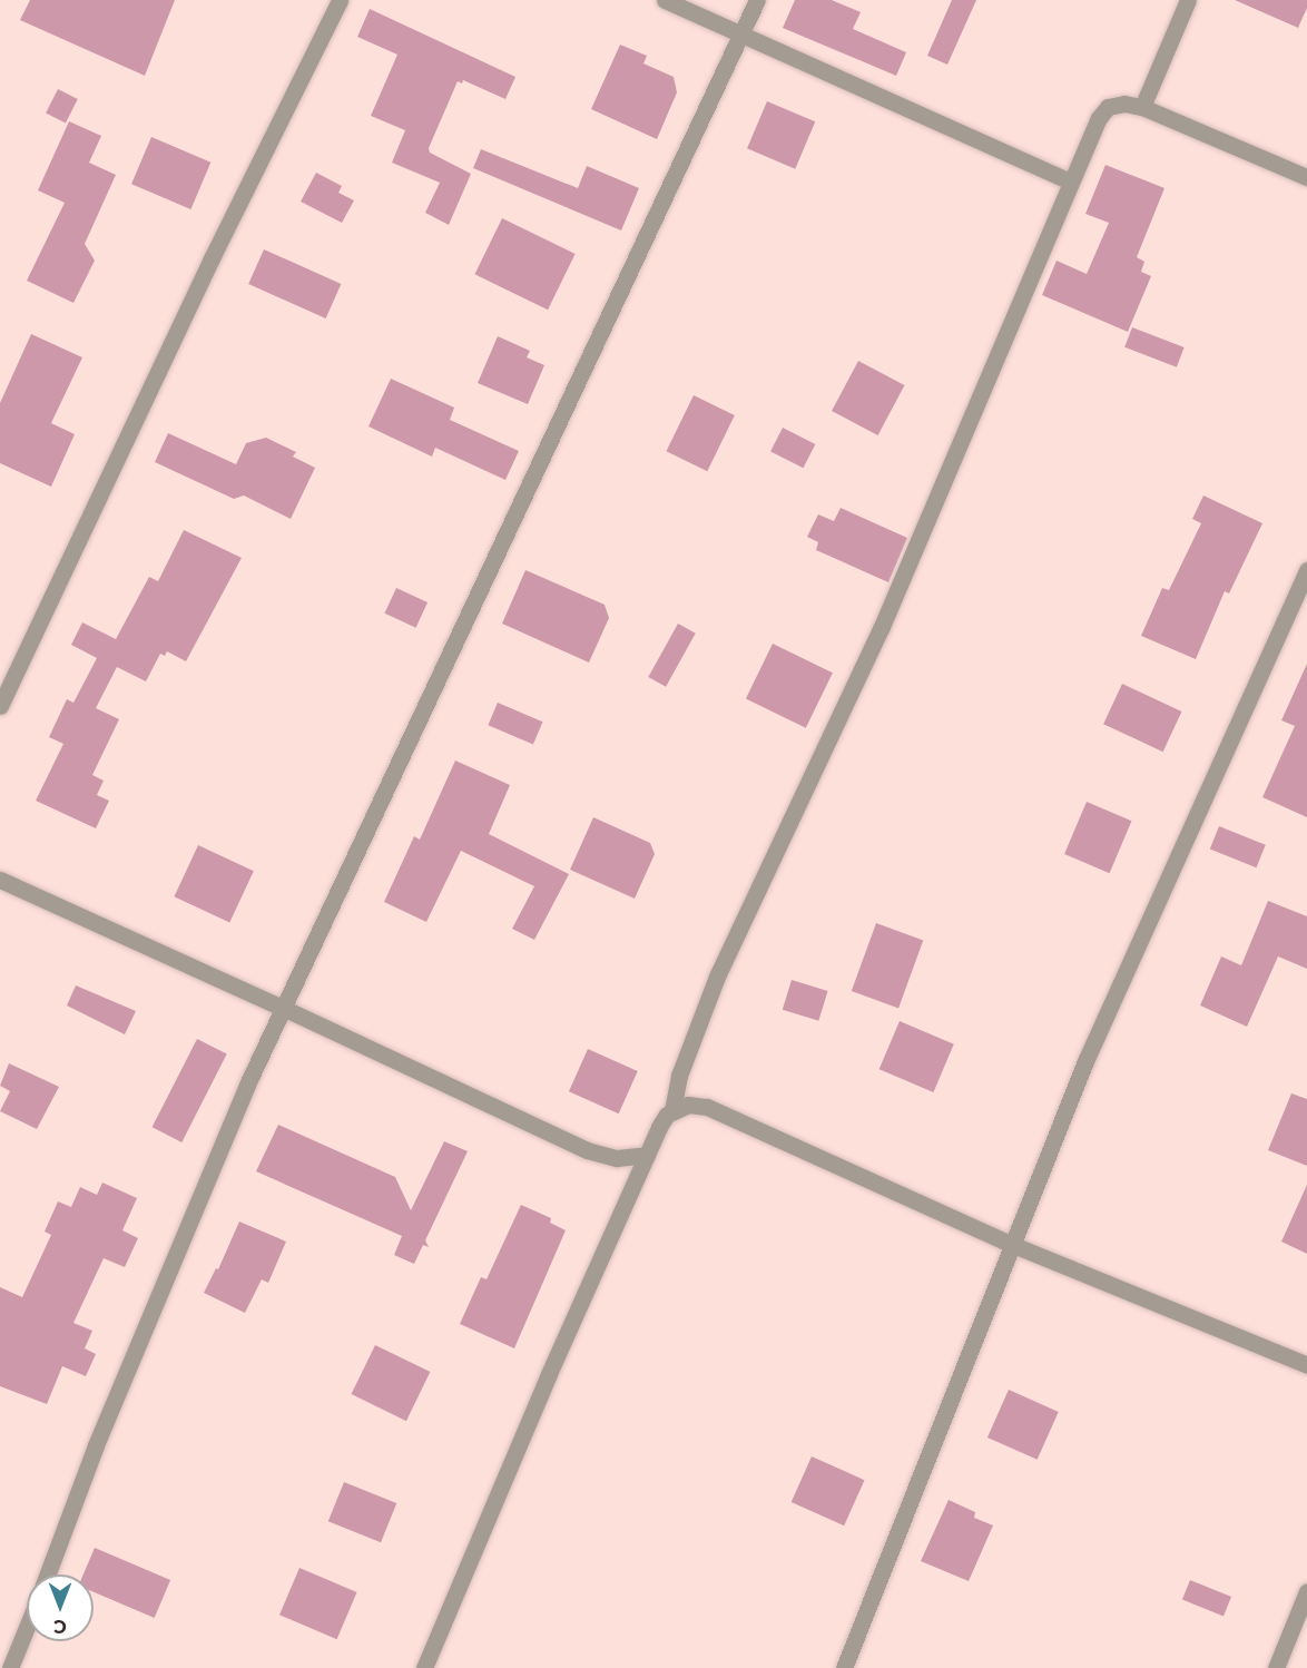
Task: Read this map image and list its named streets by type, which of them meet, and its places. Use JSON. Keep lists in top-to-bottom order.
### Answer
{
  "north": "bottom"
}
